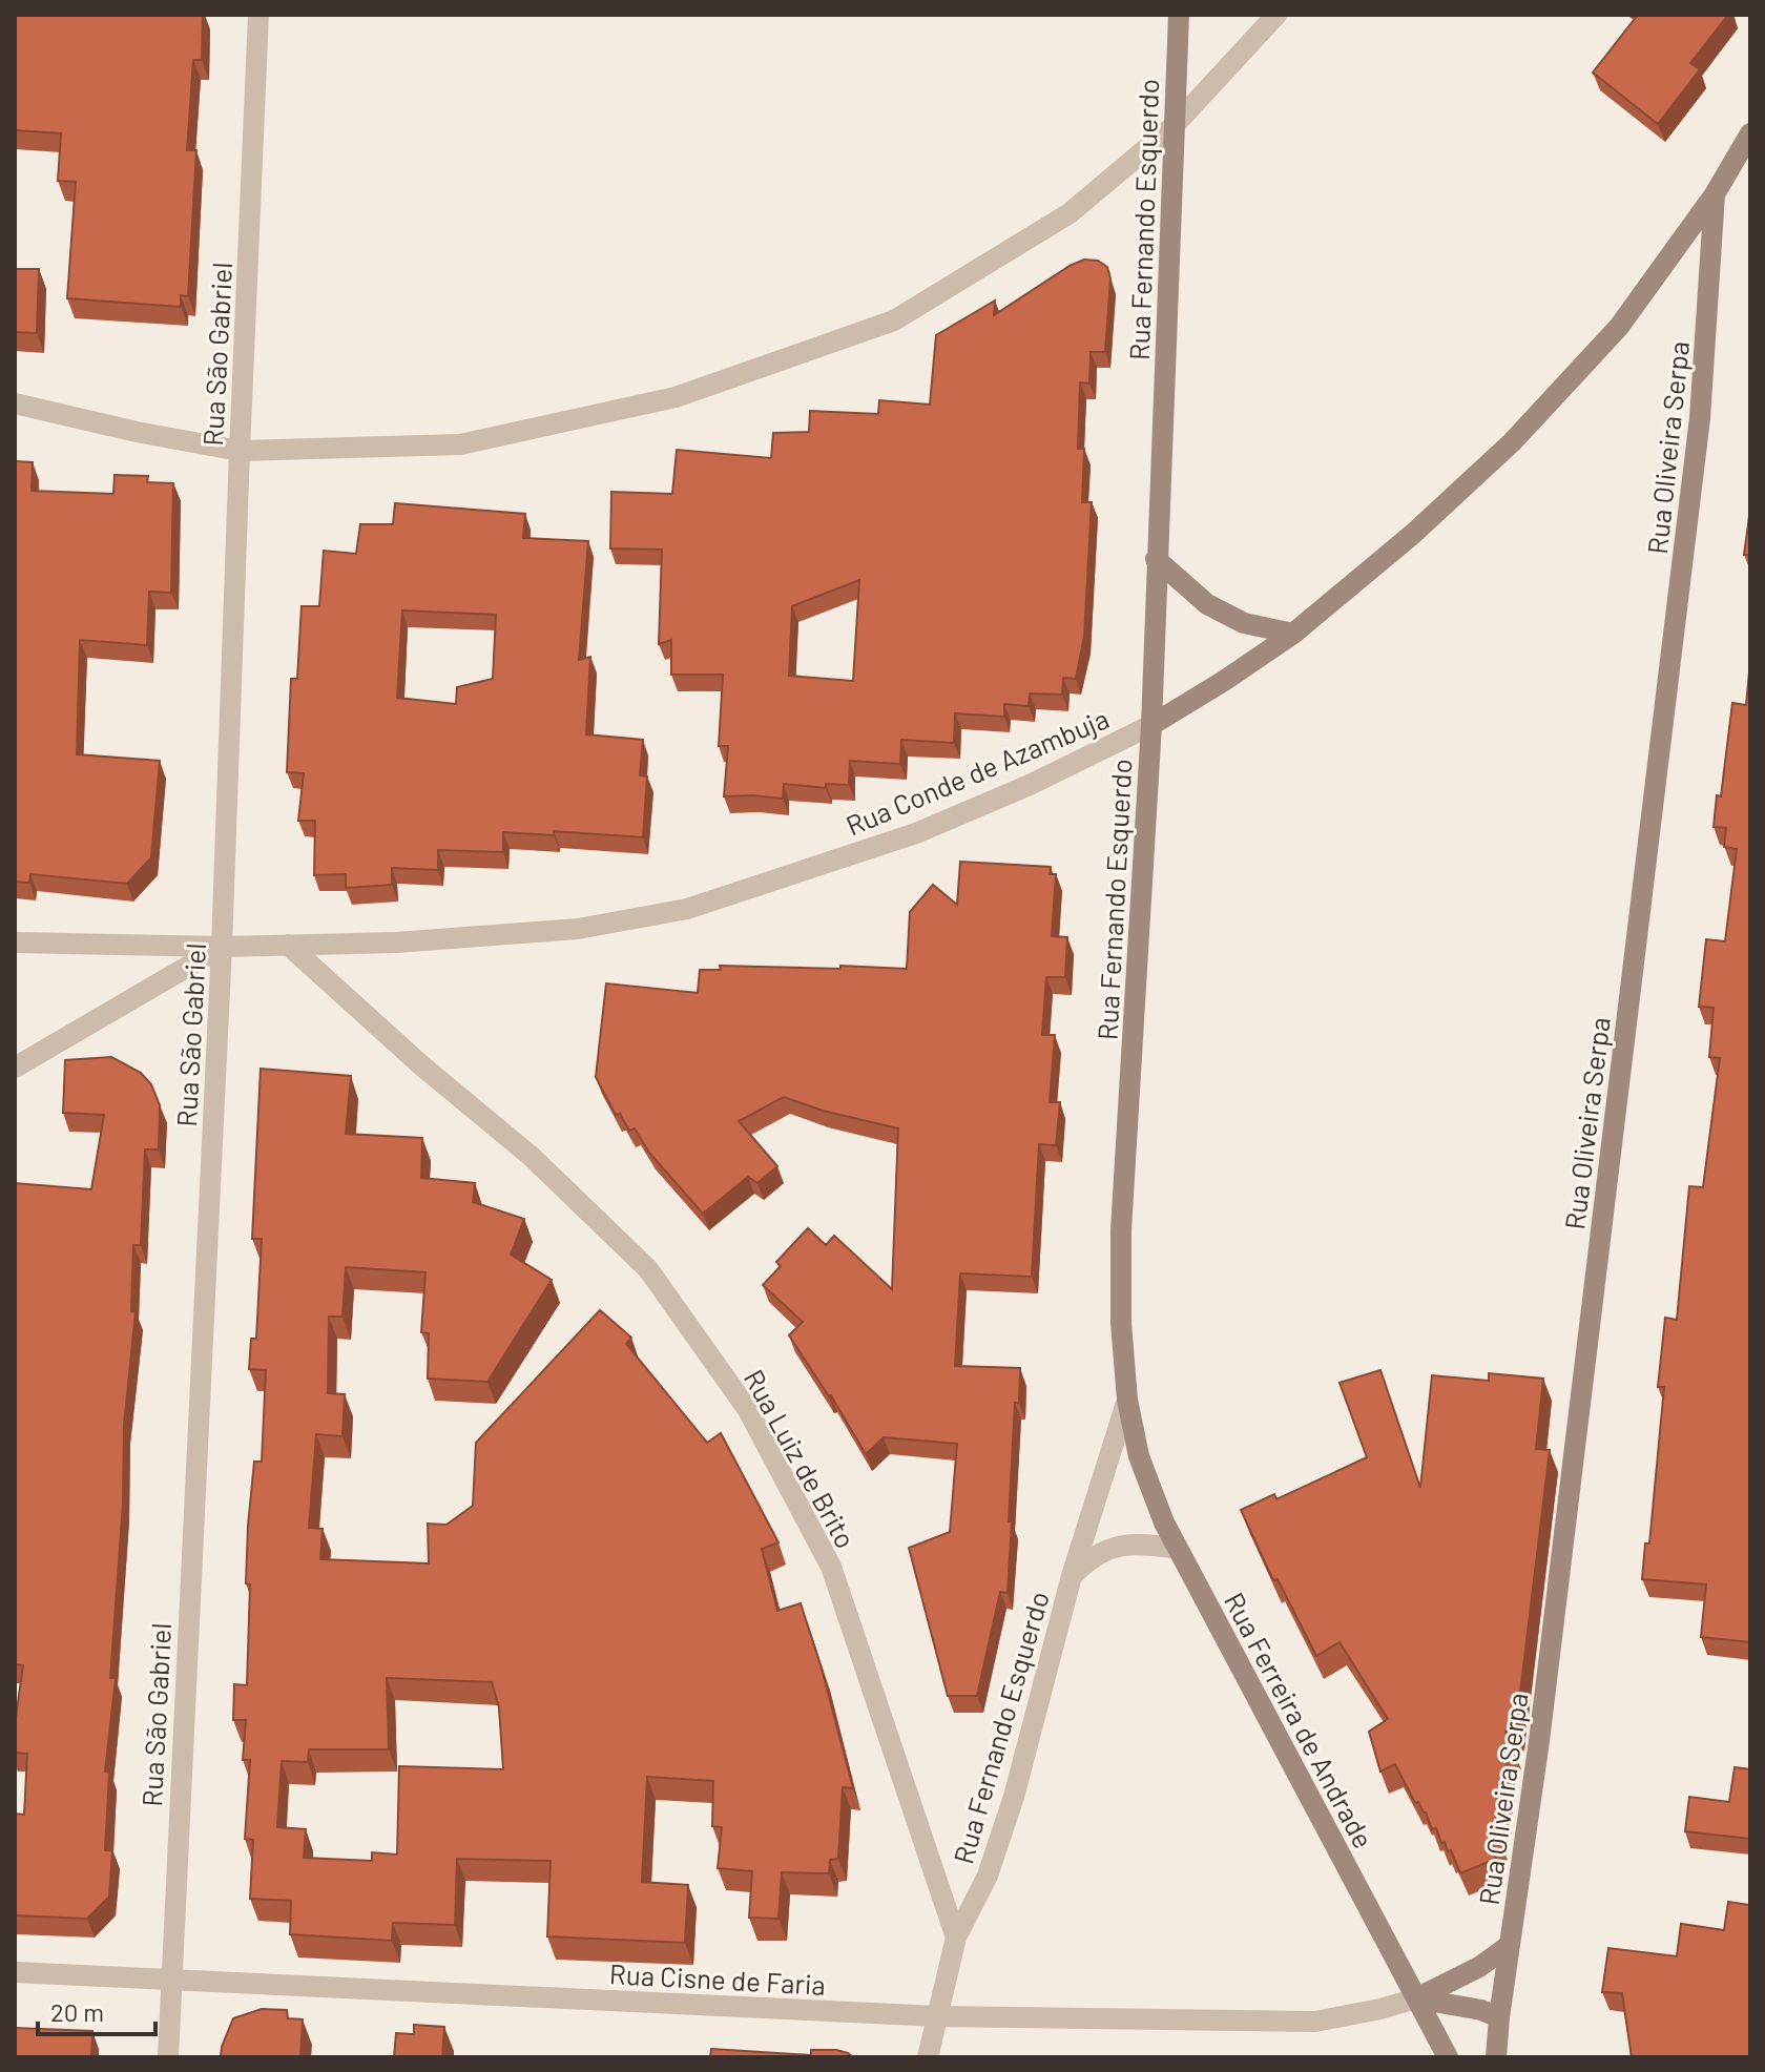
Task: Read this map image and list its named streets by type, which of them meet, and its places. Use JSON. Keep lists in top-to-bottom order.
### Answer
{
  "streets": {
    "street": [
      "Rua Fernando Esquerdo",
      "Rua São Gabriel",
      "Rua Oliveira Serpa",
      "Rua Conde de Azambuja",
      "Rua Luiz de Brito",
      "Rua Ferreira de Andrade",
      "Rua Cisne de Faria"
    ]
  },
  "crossings": [
    ["Rua Fernando Esquerdo", "Rua Conde de Azambuja"],
    ["Rua Fernando Esquerdo", "Rua Luiz de Brito"],
    ["Rua Fernando Esquerdo", "Rua Ferreira de Andrade"],
    ["Rua São Gabriel", "Rua Conde de Azambuja"],
    ["Rua São Gabriel", "Rua Cisne de Faria"],
    ["Rua Oliveira Serpa", "Rua Conde de Azambuja"],
    ["Rua Conde de Azambuja", "Rua Luiz de Brito"],
    ["Rua Ferreira de Andrade", "Rua Cisne de Faria"]
  ],
  "scale_bar": "20 m"
}
